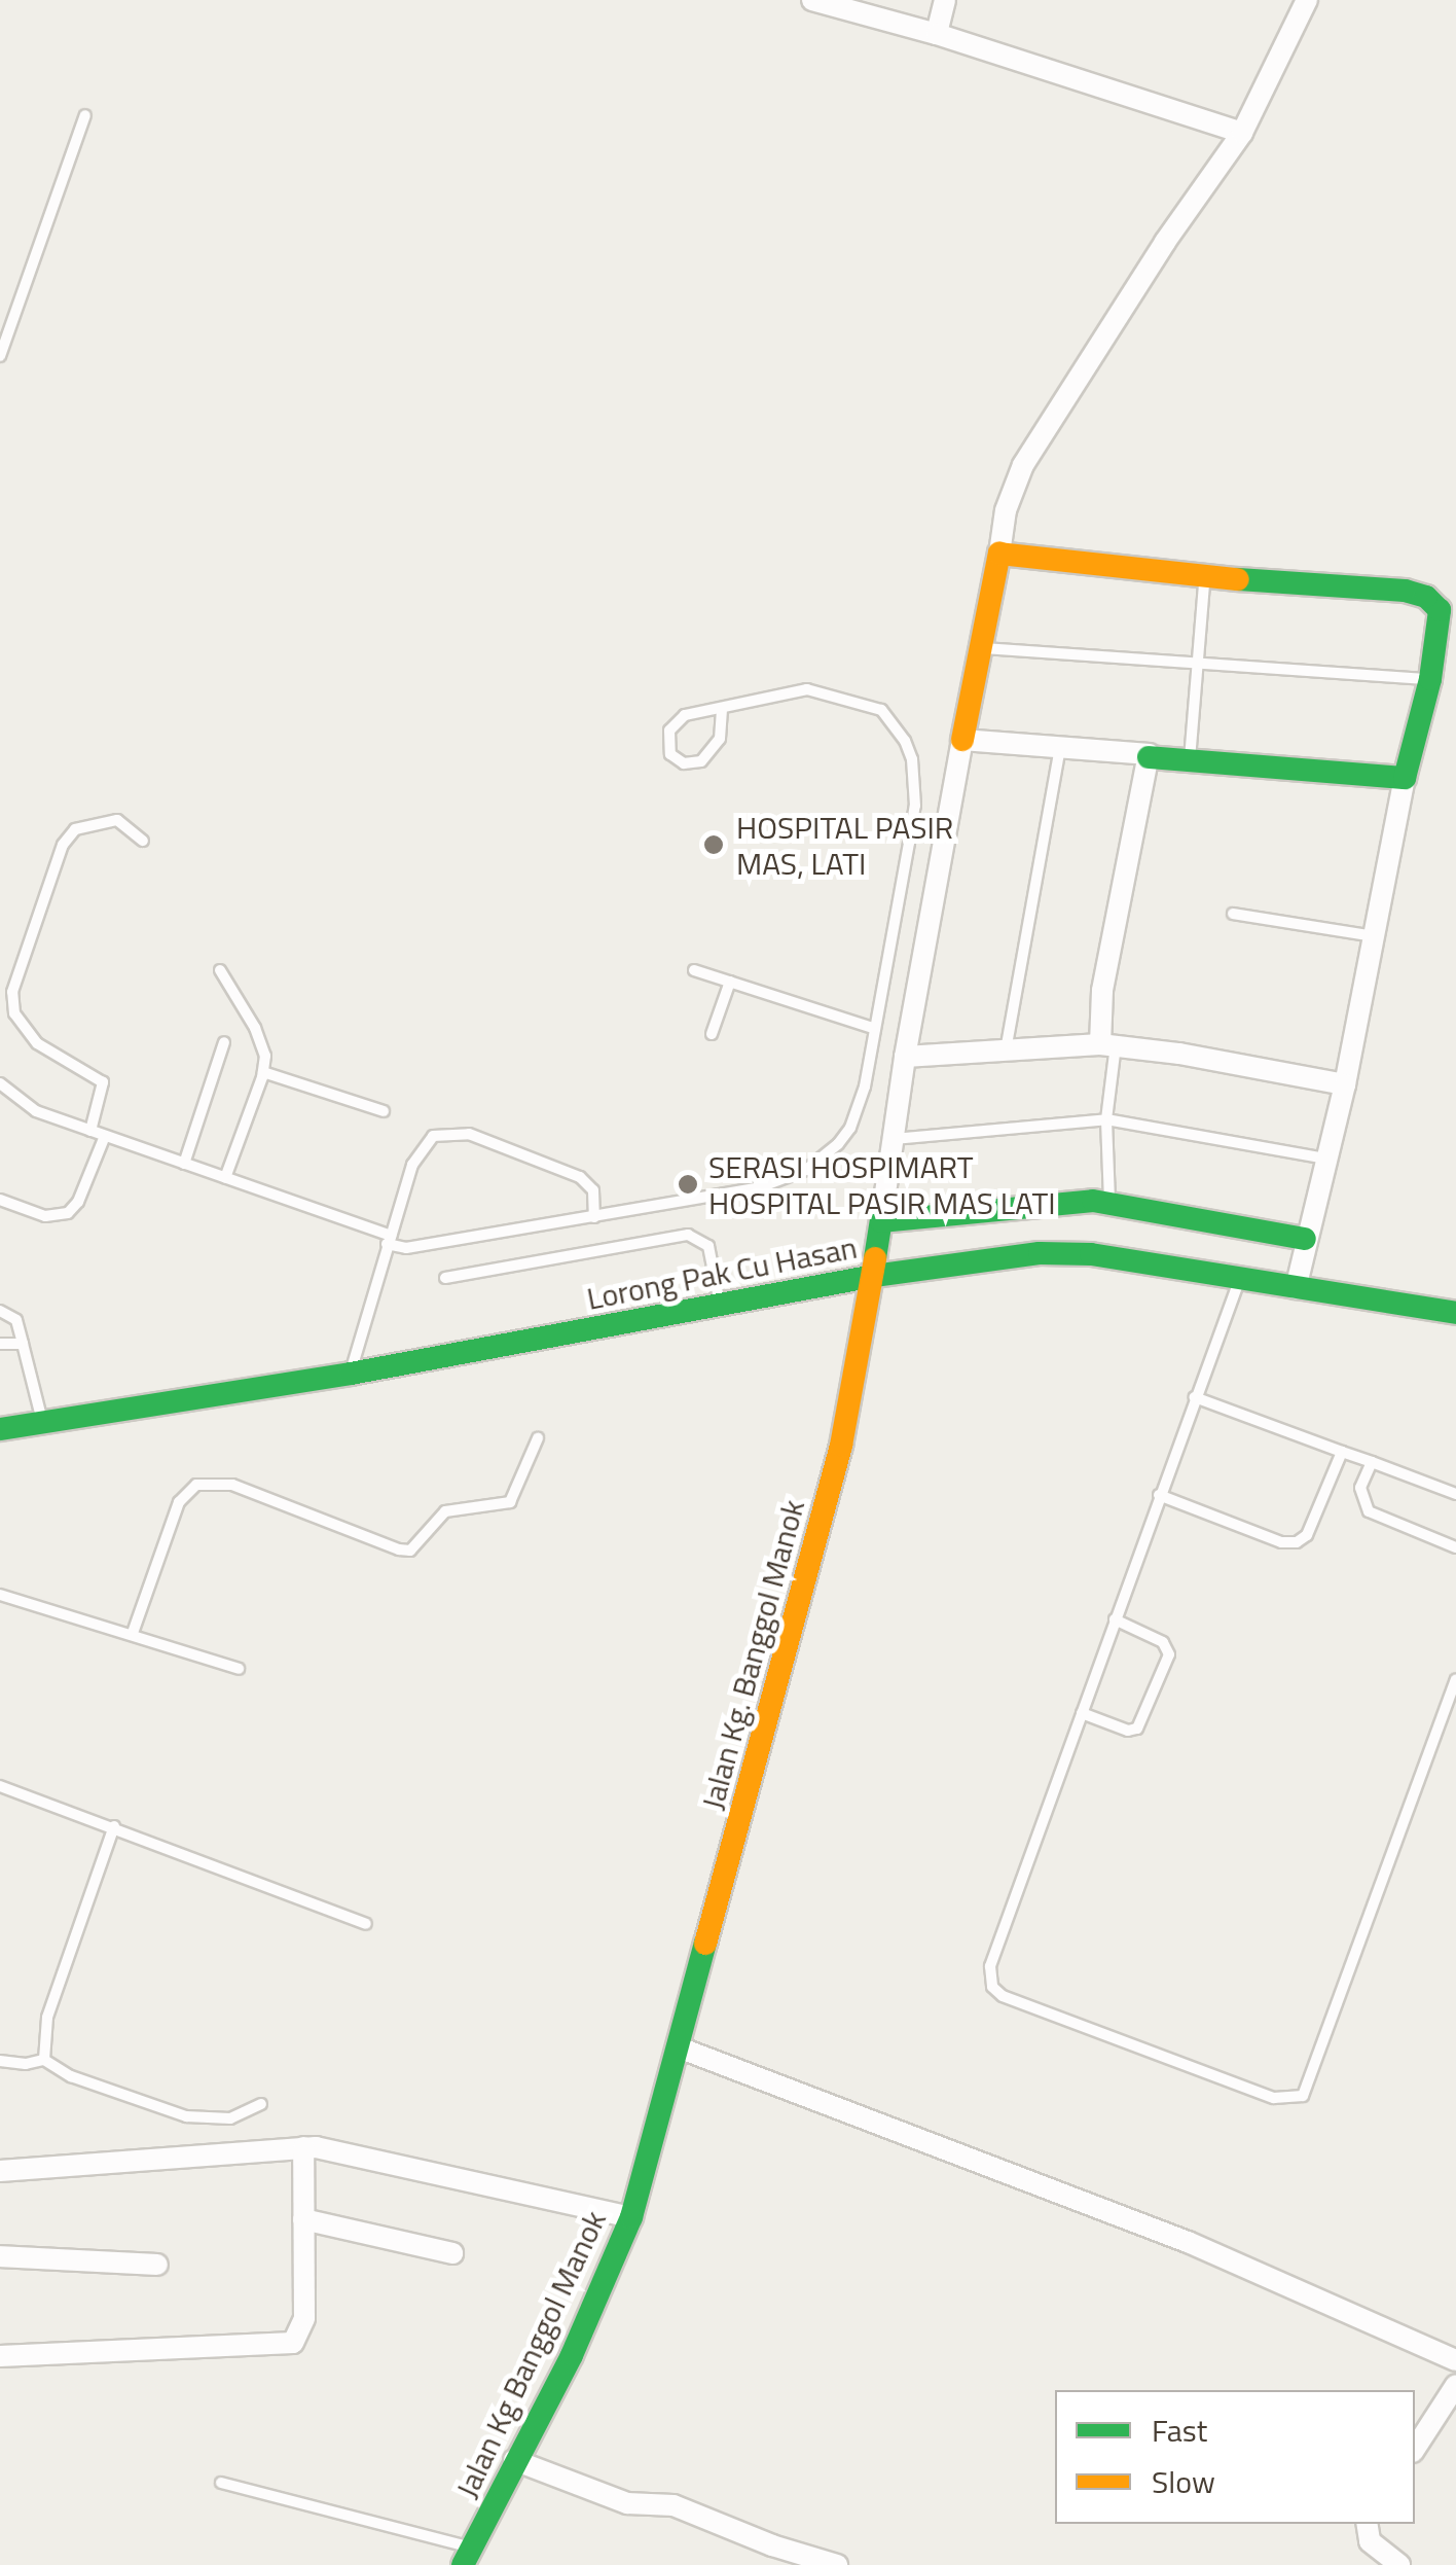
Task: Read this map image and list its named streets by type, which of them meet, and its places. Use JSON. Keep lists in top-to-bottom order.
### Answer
{
  "streets": {
    "street": ["Lorong Pak Cu Hasan", "Jalan Kg. Banggol Manok", "Jalan Kg Banggol Manok"]
  },
  "crossings": [
    ["Lorong Pak Cu Hasan", "Jalan Kg. Banggol Manok"],
    ["Jalan Kg. Banggol Manok", "Jalan Kg Banggol Manok"]
  ],
  "places": ["HOSPITAL PASIR MAS, LATI", "SERASI HOSPIMART HOSPITAL PASIR MAS LATI"],
  "legend": ["Fast", "Slow"]
}
